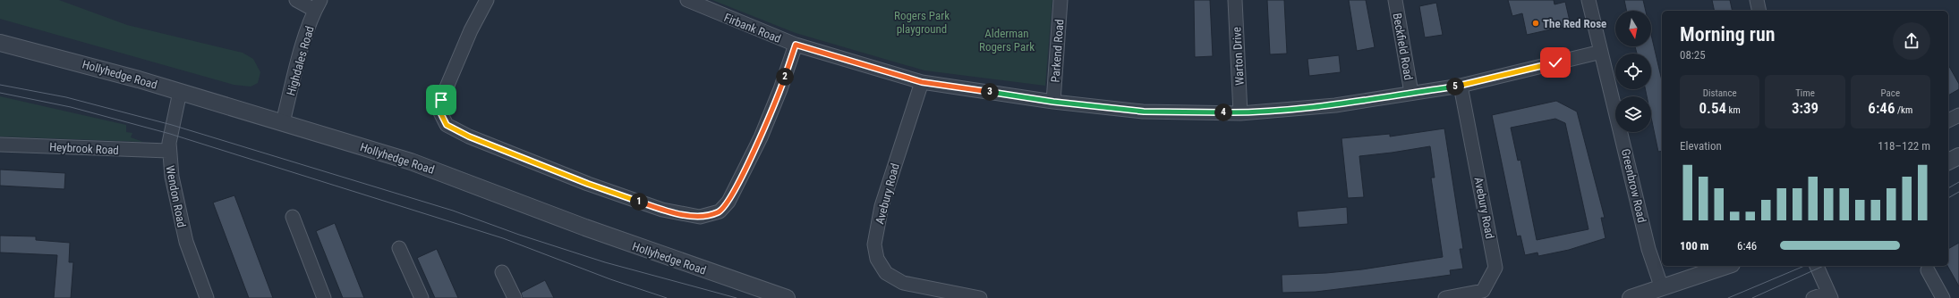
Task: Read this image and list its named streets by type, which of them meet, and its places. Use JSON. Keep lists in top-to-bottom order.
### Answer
{
  "streets": {
    "street": [
      "Firbank Road",
      "Beckfield Road",
      "Parkend Road",
      "Warton Drive",
      "Highdales Road",
      "Hollyhedge Road",
      "Heybrook Road",
      "Greenbrow Road",
      "Avebury Road",
      "Wendon Road"
    ]
  },
  "crossings": [
    ["Firbank Road", "Beckfield Road"],
    ["Firbank Road", "Parkend Road"],
    ["Firbank Road", "Warton Drive"],
    ["Firbank Road", "Greenbrow Road"],
    ["Firbank Road", "Avebury Road"],
    ["Highdales Road", "Hollyhedge Road"],
    ["Hollyhedge Road", "Wendon Road"],
    ["Heybrook Road", "Wendon Road"]
  ],
  "parks": ["Rogers Park playground", "Alderman Rogers Park"],
  "places": ["The Red Rose"],
  "north": "bottom",
  "page": {
    "heading": ["Morning run", "08:25"],
    "pins": [
      "2",
      "5",
      "3",
      "4",
      "1"
    ],
    "stats": [
      ["Distance", "0.54 km"],
      ["Time", "3:39"],
      ["Pace", "6:46 /km"]
    ],
    "chart": ["Elevation", "118–122 m"],
    "list": [
      {
        "name": "100 m",
        "note": "6:46"
      }
    ]
  }
}
